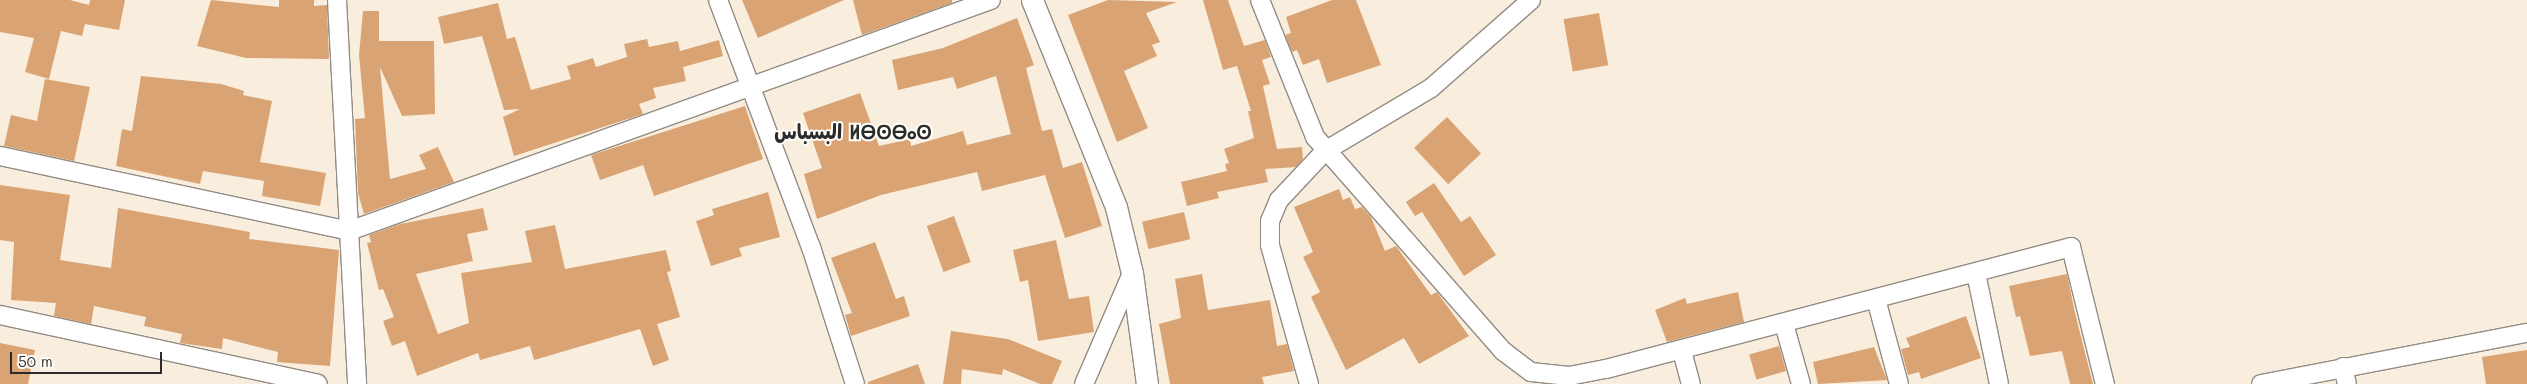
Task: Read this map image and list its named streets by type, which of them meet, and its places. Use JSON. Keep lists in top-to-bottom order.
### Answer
{
  "districts": ["البسباس ⵍⴱⵙⴱⴰⵙ"],
  "scale_bar": "50 m"
}
